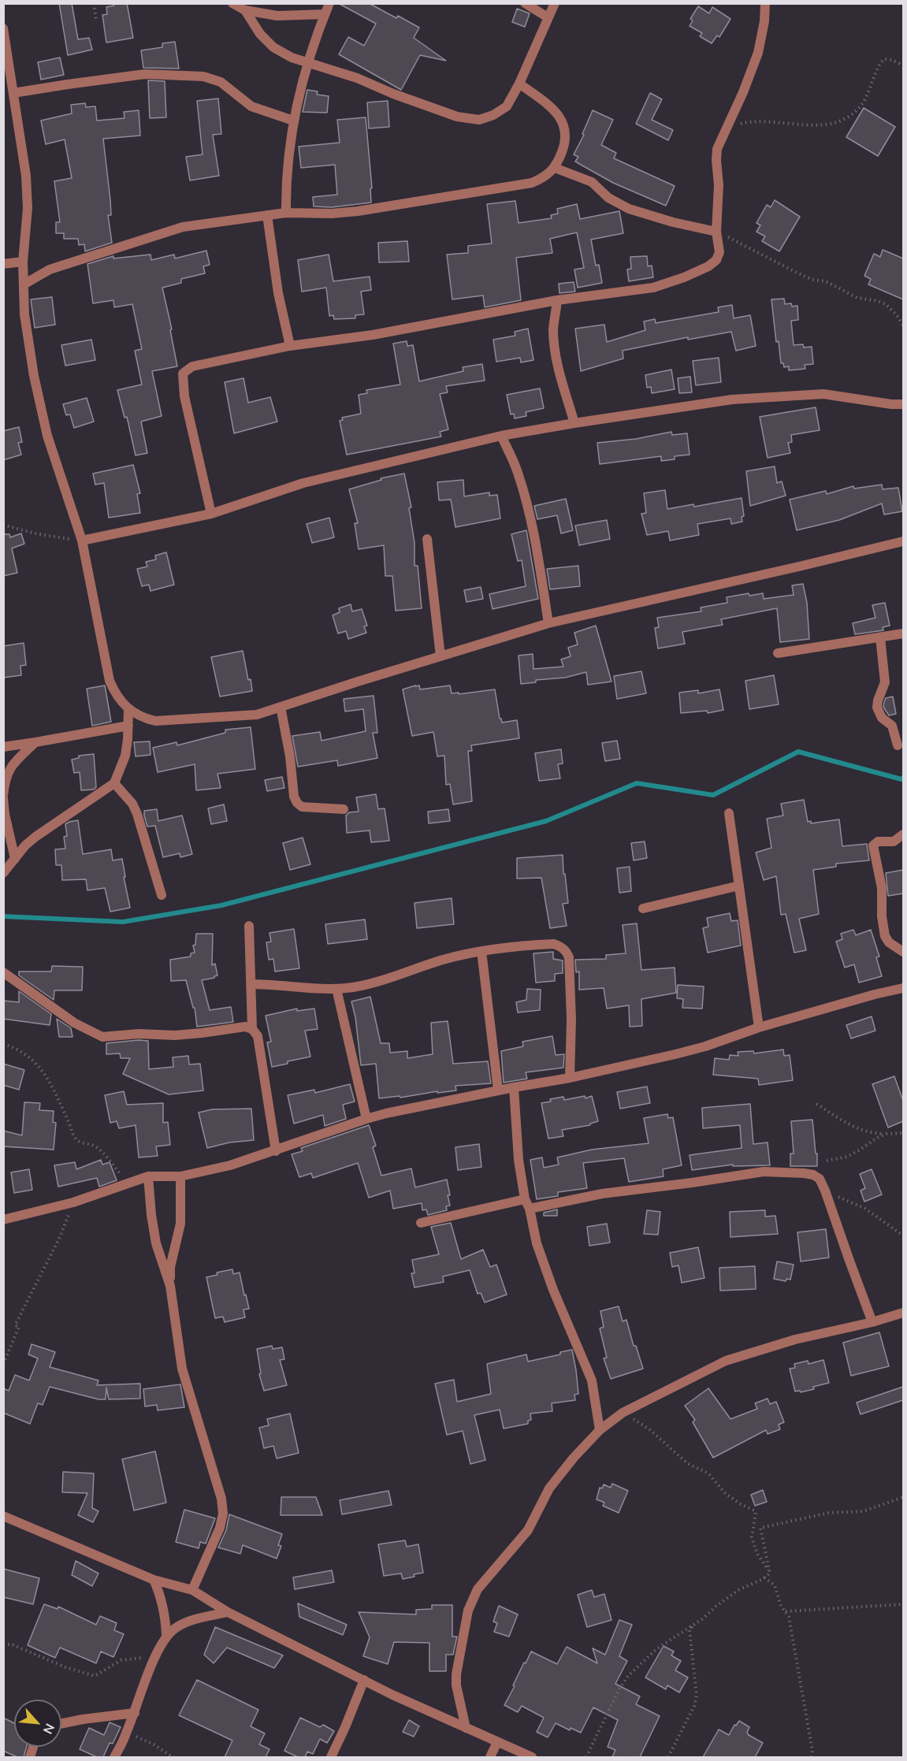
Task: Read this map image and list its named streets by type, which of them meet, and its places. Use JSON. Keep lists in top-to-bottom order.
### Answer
{
  "north": "bottom right"
}
